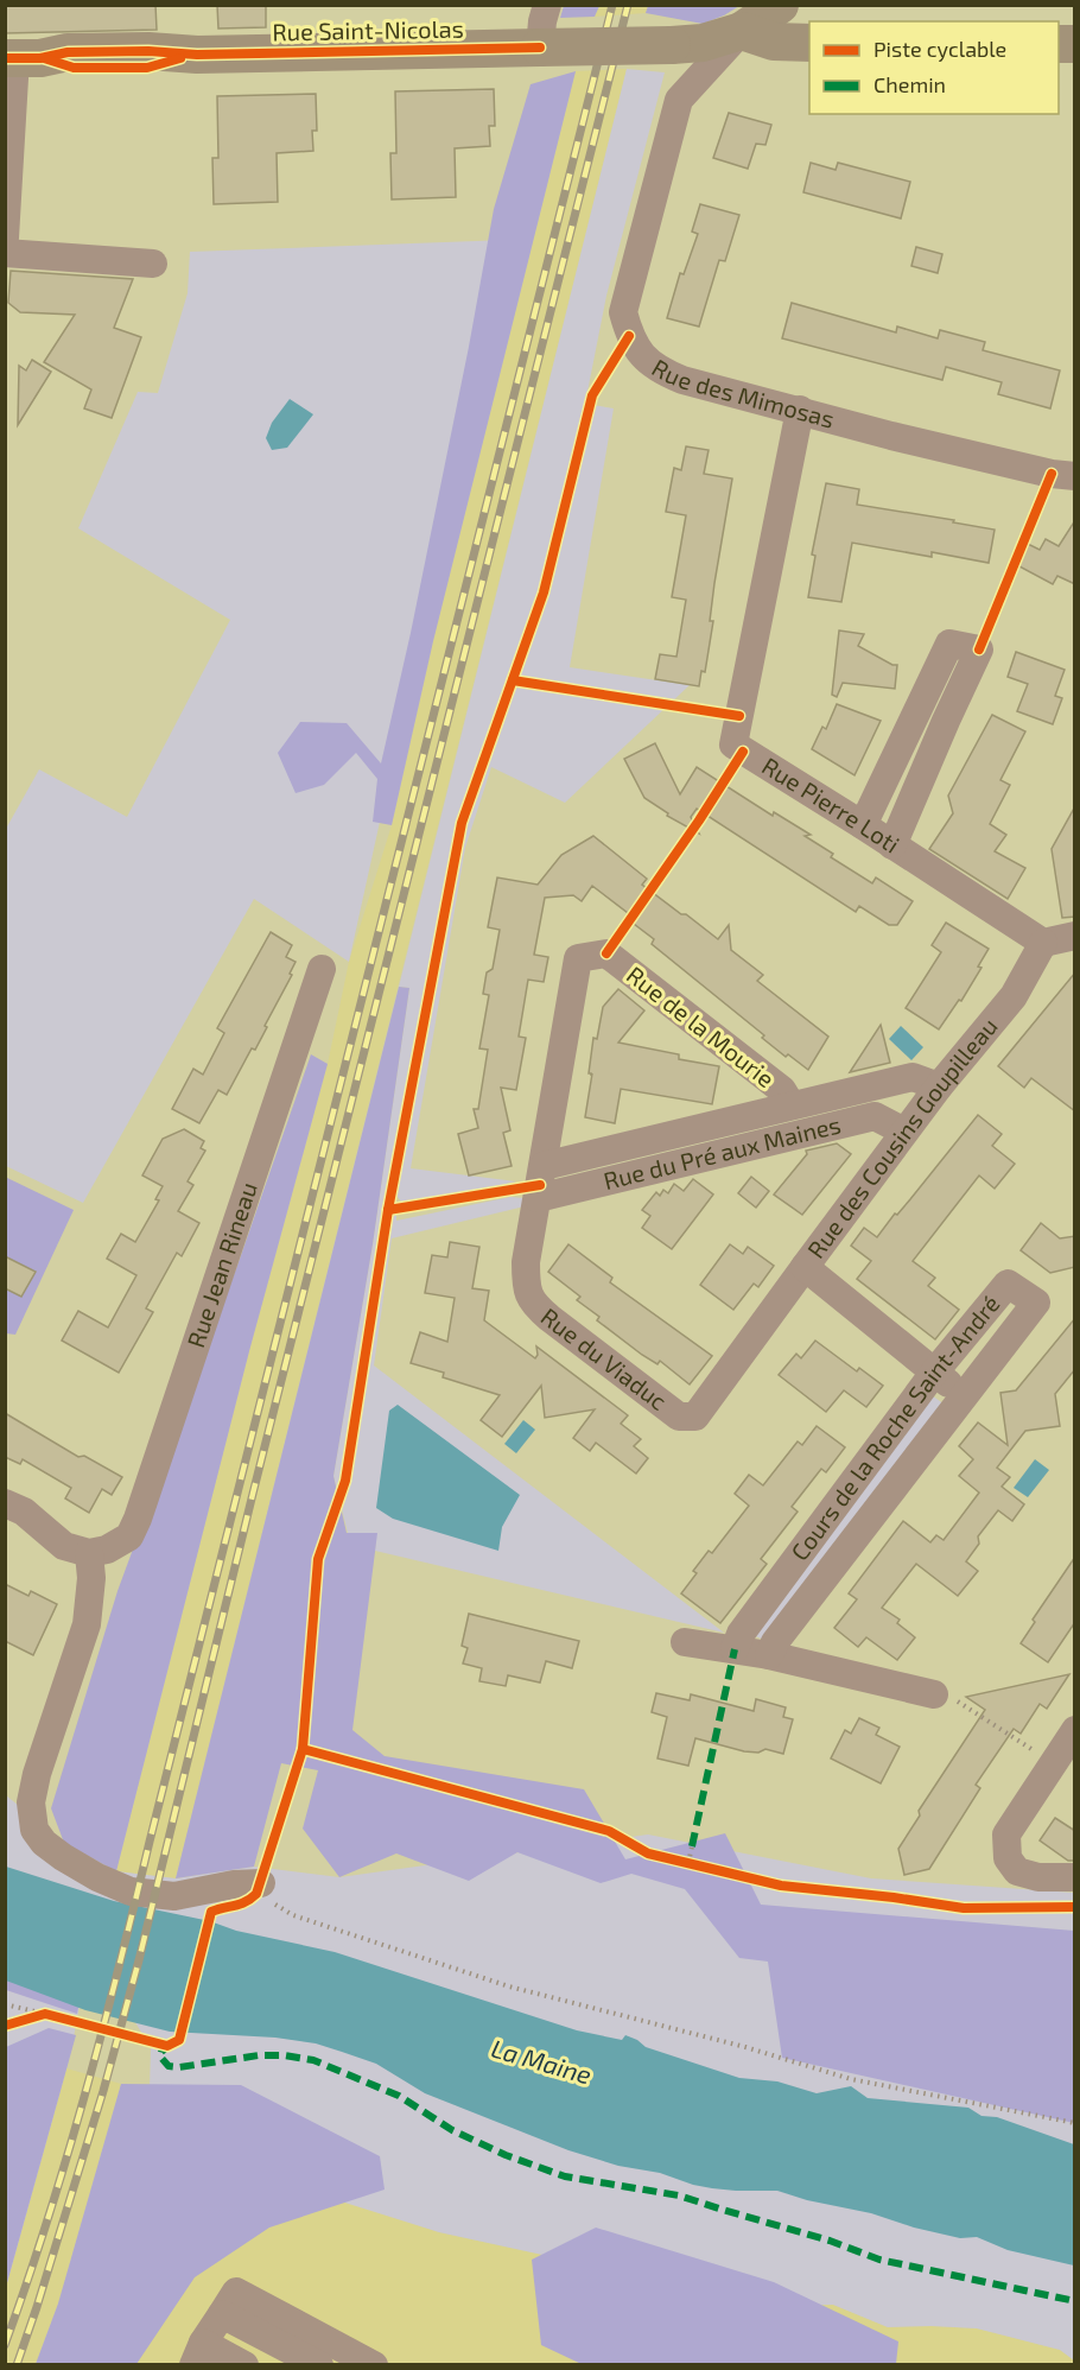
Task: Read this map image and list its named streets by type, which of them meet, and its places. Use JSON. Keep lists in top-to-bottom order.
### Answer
{
  "streets": {
    "main road": ["Rue Saint-Nicolas"],
    "street": [
      "Rue des Mimosas",
      "Rue Pierre Loti",
      "Rue de la Mourie",
      "Rue des Cousins Goupilleau",
      "Rue du Pré aux Maines",
      "Rue Jean Rineau",
      "Rue du Viaduc",
      "Cours de la Roche Saint-André"
    ]
  },
  "crossings": [
    ["Rue Saint-Nicolas", "Rue des Mimosas"],
    ["Rue des Mimosas", "Rue Pierre Loti"],
    ["Rue Pierre Loti", "Rue des Cousins Goupilleau"],
    ["Rue de la Mourie", "Rue du Pré aux Maines"],
    ["Rue de la Mourie", "Rue du Viaduc"],
    ["Rue des Cousins Goupilleau", "Rue du Pré aux Maines"],
    ["Rue des Cousins Goupilleau", "Rue du Viaduc"],
    ["Rue des Cousins Goupilleau", "Cours de la Roche Saint-André"],
    ["Rue du Pré aux Maines", "Rue du Viaduc"]
  ],
  "water": ["La Maine"],
  "legend": ["Piste cyclable", "Chemin"]
}
